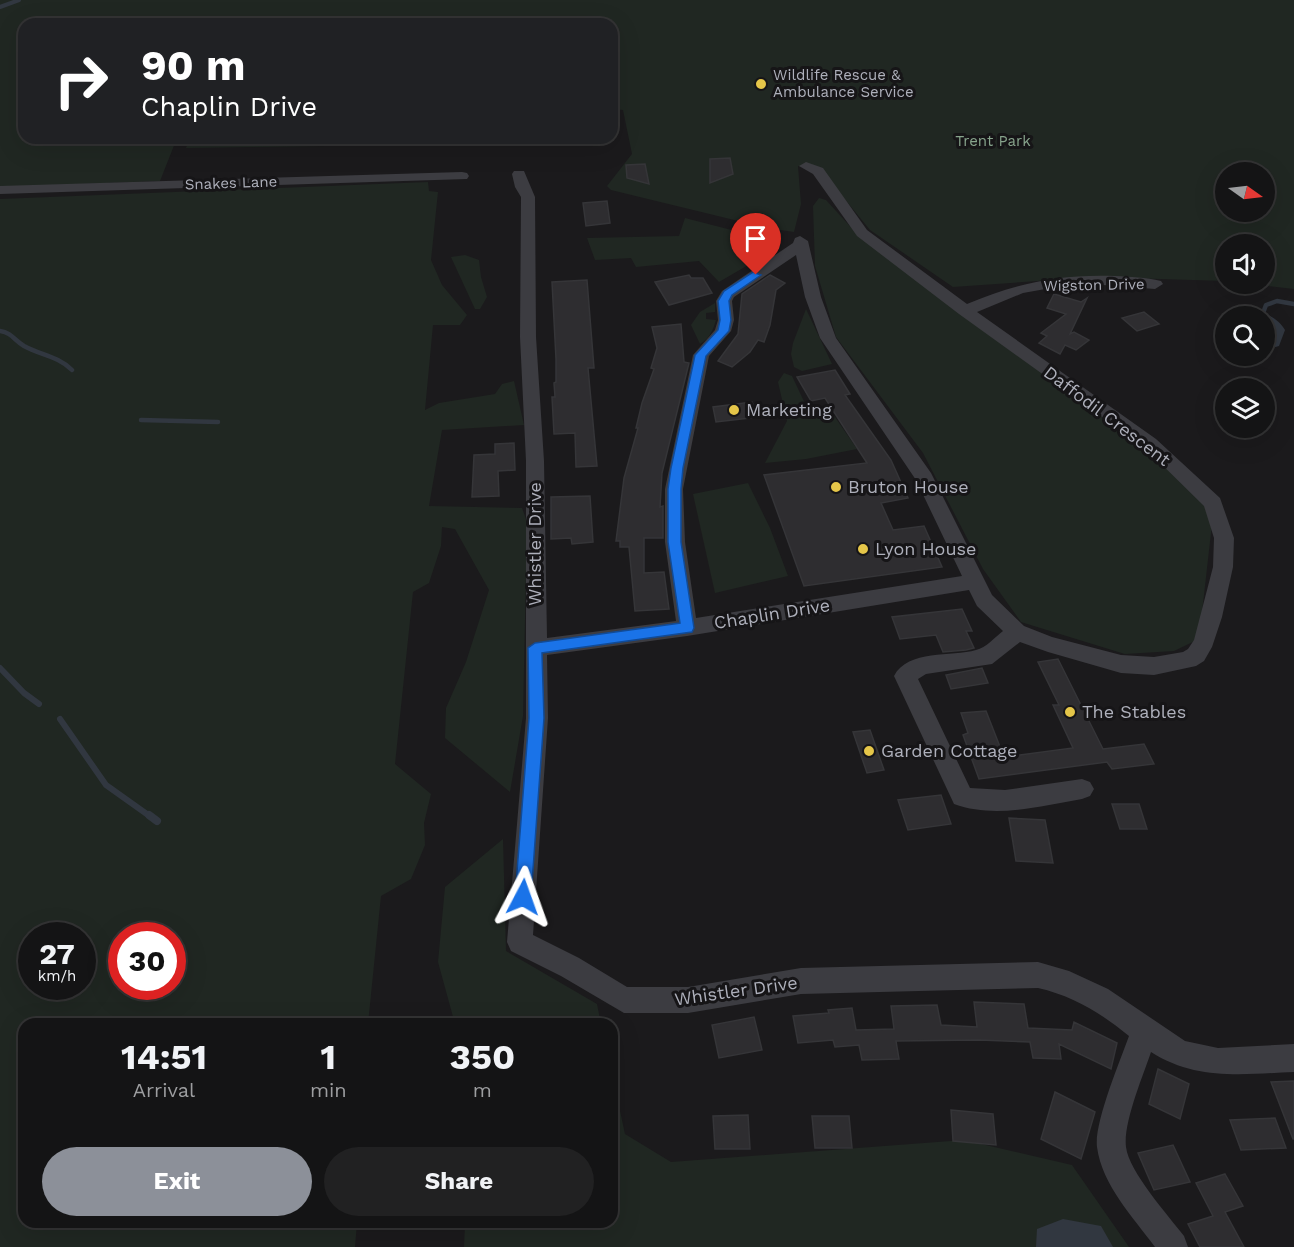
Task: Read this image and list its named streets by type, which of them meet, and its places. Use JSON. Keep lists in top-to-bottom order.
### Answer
{
  "streets": {
    "street": [
      "Snakes Lane",
      "Wigston Drive",
      "Daffodil Crescent",
      "Whistler Drive",
      "Chaplin Drive"
    ]
  },
  "crossings": [
    ["Wigston Drive", "Daffodil Crescent"],
    ["Daffodil Crescent", "Chaplin Drive"],
    ["Whistler Drive", "Chaplin Drive"]
  ],
  "parks": ["Trent Park"],
  "places": [
    "Wildlife Rescue & Ambulance Service",
    "Marketing",
    "Bruton House",
    "Lyon House",
    "The Stables",
    "Garden Cottage"
  ],
  "north": "right",
  "page": {
    "turn": ["90 m", "Chaplin Drive"],
    "speed": "27 km/h",
    "limit": "30",
    "eta": [
      "14:51",
      "Arrival",
      "1",
      "min",
      "350",
      "m"
    ],
    "buttons": ["Exit", "Share"]
  }
}
